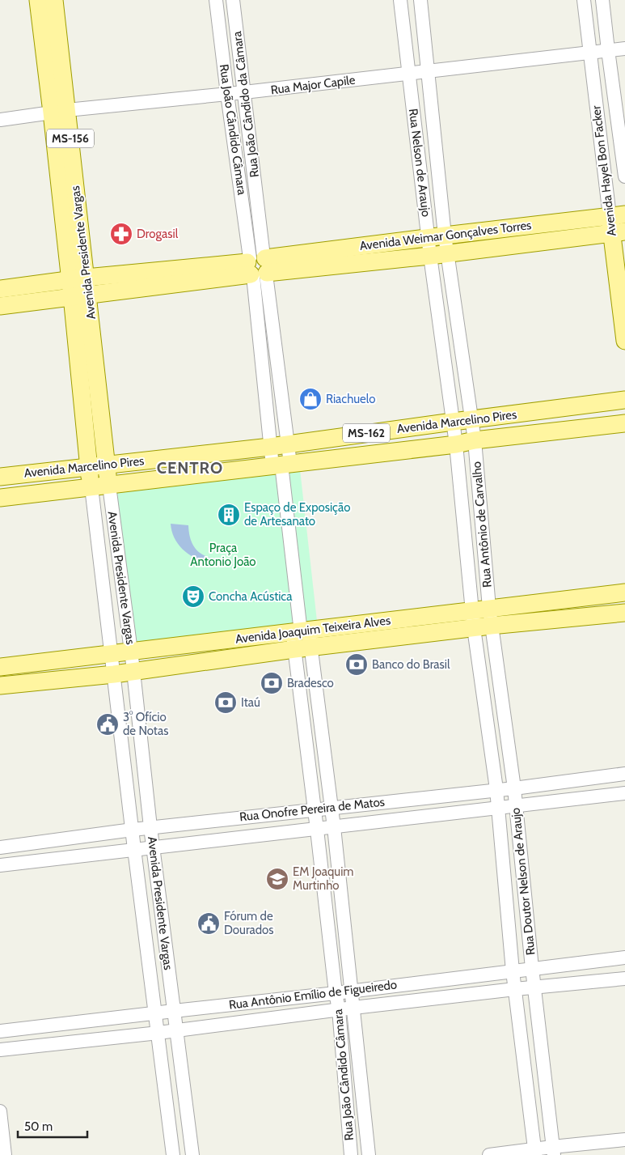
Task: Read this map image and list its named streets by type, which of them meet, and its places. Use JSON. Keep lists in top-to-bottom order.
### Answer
{
  "streets": {
    "main road": [
      "MS-156",
      "Avenida Hayel Bon Facker",
      "Avenida Weimar Gonçalves Torres",
      "Avenida Presidente Vargas",
      "Avenida Marcelino Pires",
      "MS-162",
      "Avenida Joaquim Teixeira Alves"
    ],
    "street": [
      "Rua Major Capile",
      "Rua João Cândido da Câmara",
      "Rua João Cândido Câmara",
      "Rua Nelson de Araujo",
      "Rua Antônio de Carvalho",
      "Rua Onofre Pereira de Matos",
      "Rua Doutor Nelson de Araujo",
      "Rua Antônio Emílio de Figueiredo"
    ]
  },
  "crossings": [
    ["Rua Major Capile", "Rua João Cândido da Câmara"],
    ["Rua Major Capile", "Rua João Cândido Câmara"],
    ["Rua Major Capile", "Rua Nelson de Araujo"],
    ["Rua Major Capile", "Avenida Hayel Bon Facker"],
    ["Rua Major Capile", "Avenida Presidente Vargas"],
    ["Rua João Cândido da Câmara", "Rua João Cândido Câmara"],
    ["Rua João Cândido da Câmara", "Avenida Weimar Gonçalves Torres"],
    ["Rua João Cândido Câmara", "Avenida Weimar Gonçalves Torres"],
    ["Rua João Cândido Câmara", "Avenida Marcelino Pires"],
    ["Rua João Cândido Câmara", "Avenida Joaquim Teixeira Alves"],
    ["Rua João Cândido Câmara", "Rua Onofre Pereira de Matos"],
    ["Rua João Cândido Câmara", "Rua Antônio Emílio de Figueiredo"],
    ["Rua Nelson de Araujo", "Avenida Weimar Gonçalves Torres"],
    ["Rua Nelson de Araujo", "Avenida Marcelino Pires"],
    ["Rua Nelson de Araujo", "Rua Antônio de Carvalho"],
    ["Avenida Hayel Bon Facker", "Avenida Weimar Gonçalves Torres"],
    ["Avenida Weimar Gonçalves Torres", "Avenida Presidente Vargas"],
    ["Avenida Presidente Vargas", "Avenida Marcelino Pires"],
    ["Avenida Presidente Vargas", "Avenida Joaquim Teixeira Alves"],
    ["Avenida Presidente Vargas", "Rua Onofre Pereira de Matos"],
    ["Avenida Presidente Vargas", "Rua Antônio Emílio de Figueiredo"],
    ["Avenida Marcelino Pires", "Rua Antônio de Carvalho"],
    ["Rua Antônio de Carvalho", "Avenida Joaquim Teixeira Alves"],
    ["Rua Antônio de Carvalho", "Rua Doutor Nelson de Araujo"],
    ["Avenida Joaquim Teixeira Alves", "Rua Doutor Nelson de Araujo"],
    ["Rua Onofre Pereira de Matos", "Rua Doutor Nelson de Araujo"],
    ["Rua Doutor Nelson de Araujo", "Rua Antônio Emílio de Figueiredo"]
  ],
  "districts": ["CENTRO"],
  "parks": ["Praça Antonio João"],
  "places": {
    "pharmacy": ["Drogasil"],
    "shop": ["Riachuelo"],
    "building": ["Espaço de Exposição de Artesanato"],
    "theatre": ["Concha Acústica"],
    "bank": ["Banco do Brasil", "Bradesco", "Itaú"],
    "public building": ["3° Ofício de Notas", "Fórum de Dourados"],
    "school or university": ["EM Joaquim Murtinho"]
  },
  "scale_bar": "50 m"
}
